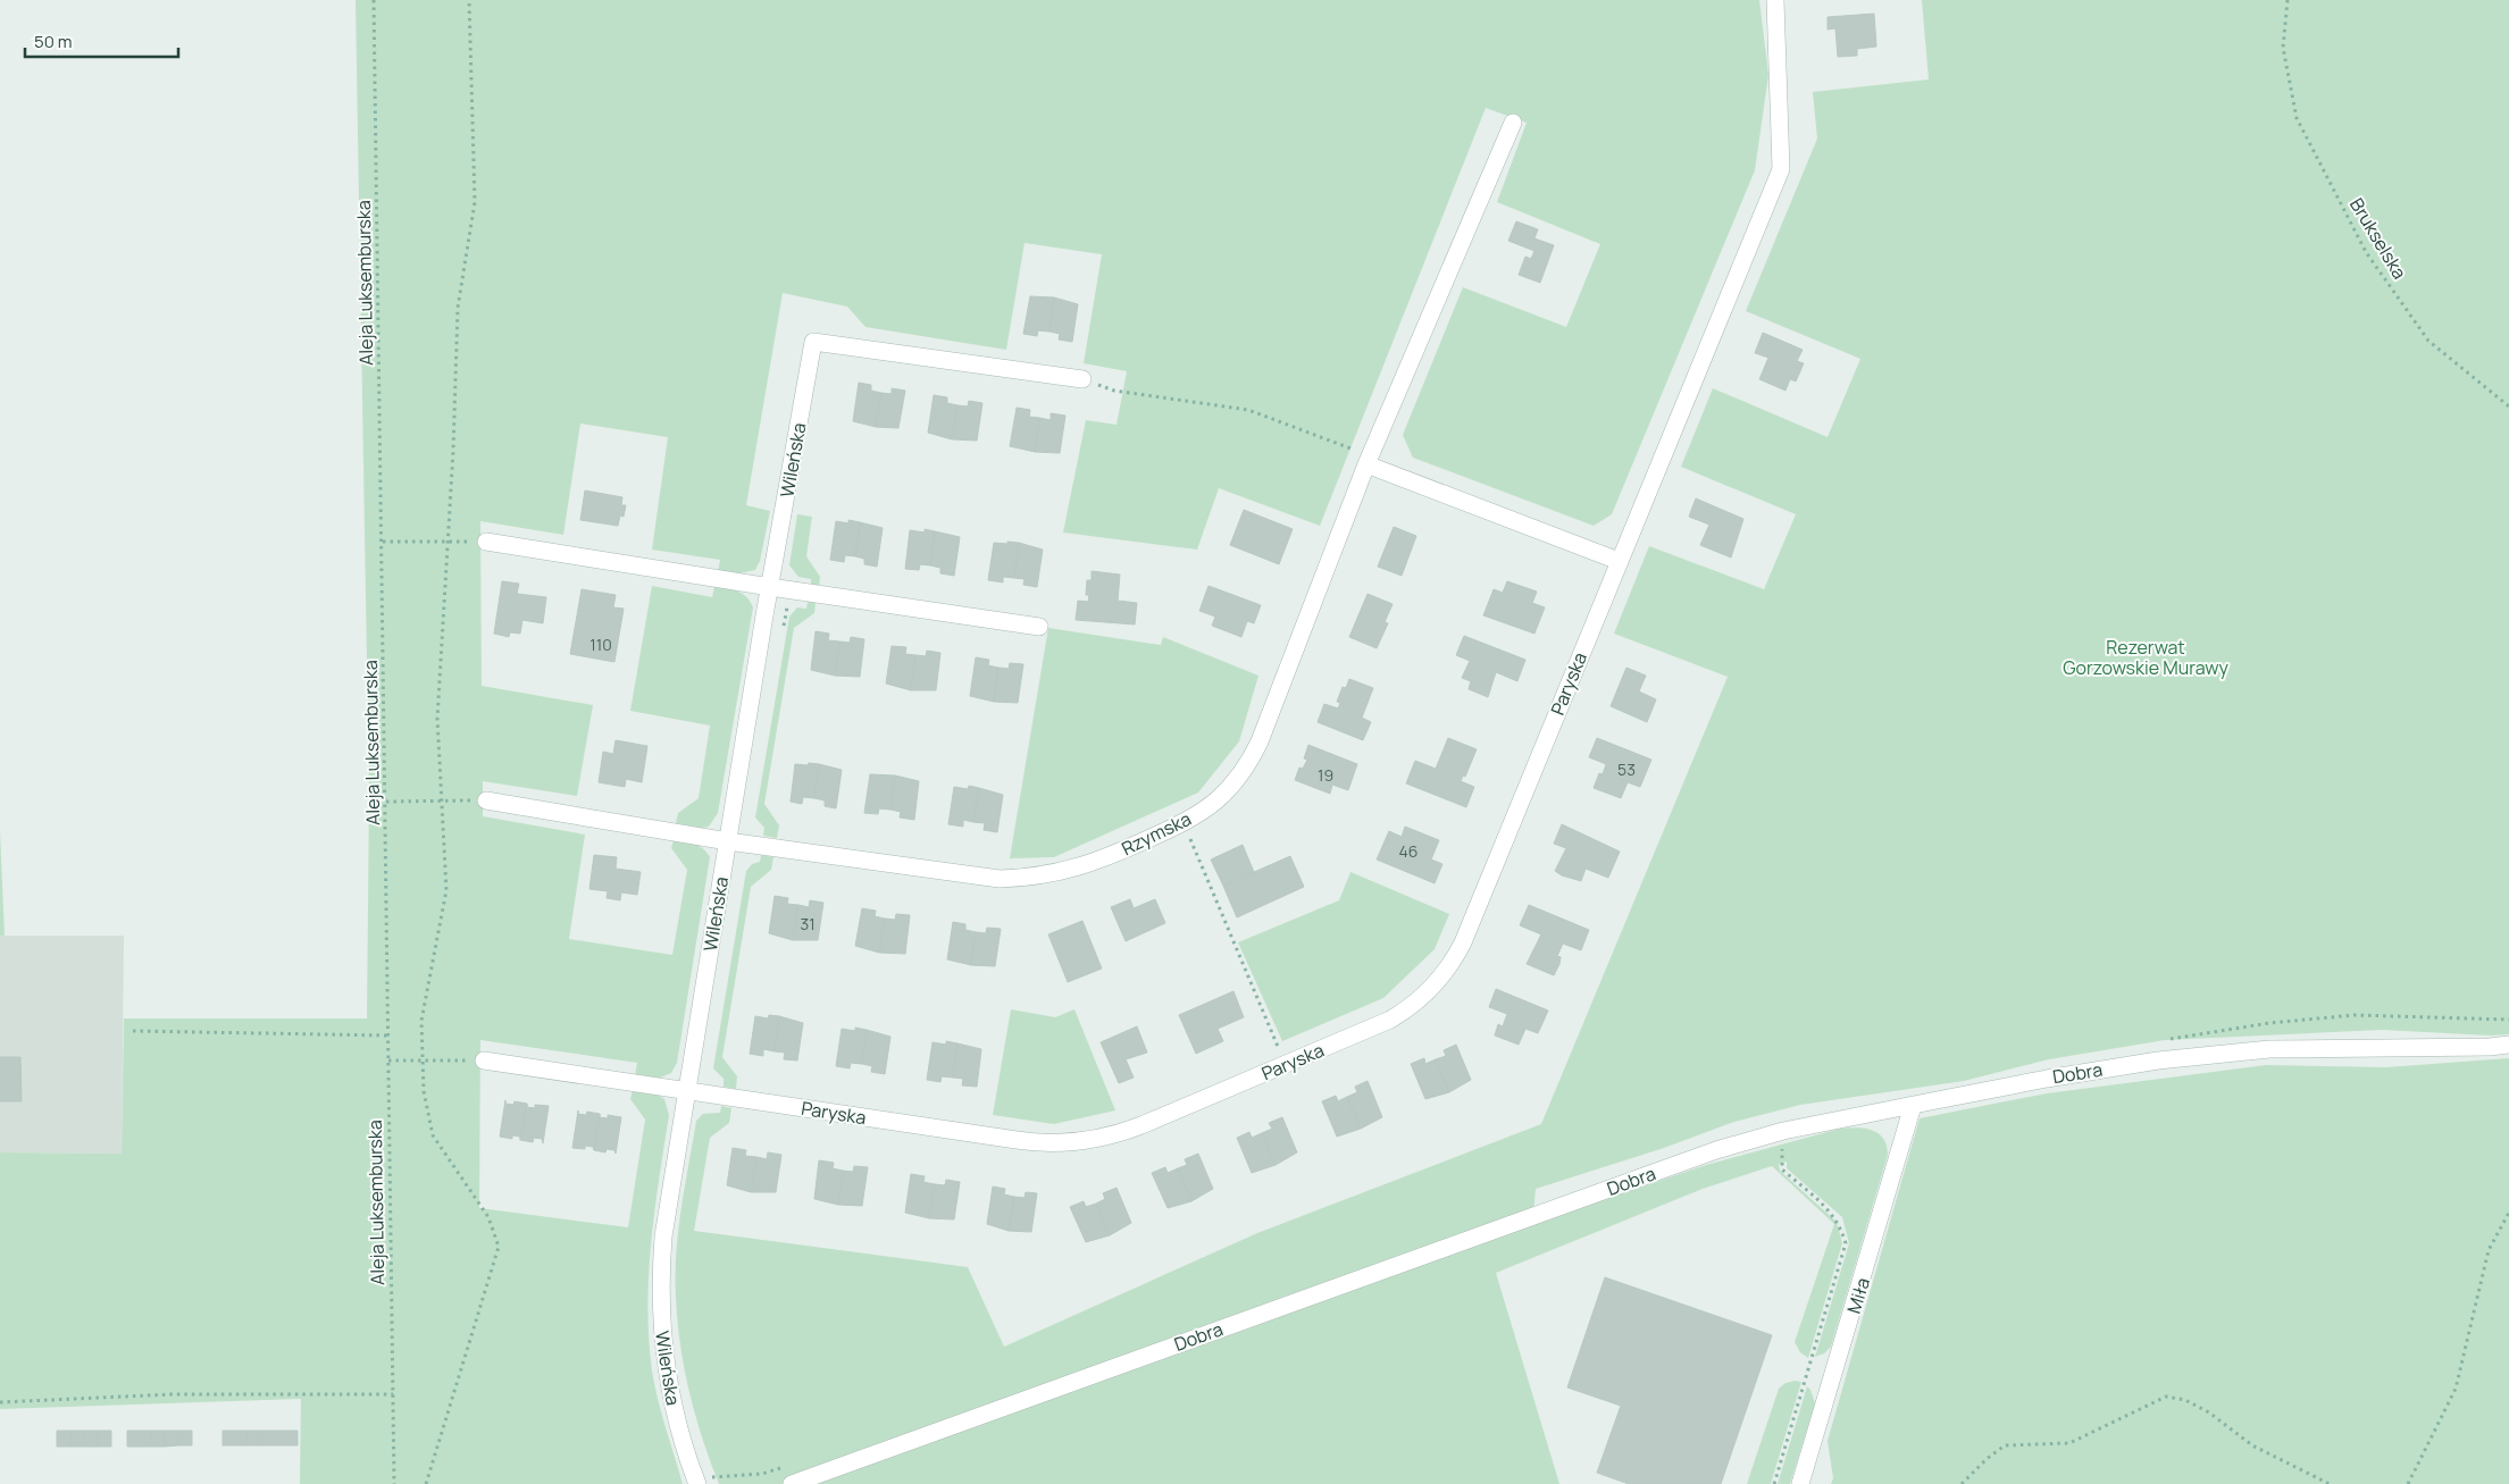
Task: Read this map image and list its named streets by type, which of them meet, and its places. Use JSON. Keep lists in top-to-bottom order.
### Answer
{
  "streets": {
    "street": [
      "Wileńska",
      "Paryska",
      "Rzymska",
      "Dobra",
      "Miła"
    ],
    "path": ["Brukselska", "Aleja Luksemburska"]
  },
  "crossings": [
    ["Wileńska", "Paryska"],
    ["Wileńska", "Rzymska"],
    ["Dobra", "Miła"]
  ],
  "parks": ["Rezerwat Gorzowskie Murawy"],
  "house_numbers": [
    "110",
    "53",
    "19",
    "46",
    "31"
  ],
  "scale_bar": "50 m"
}
